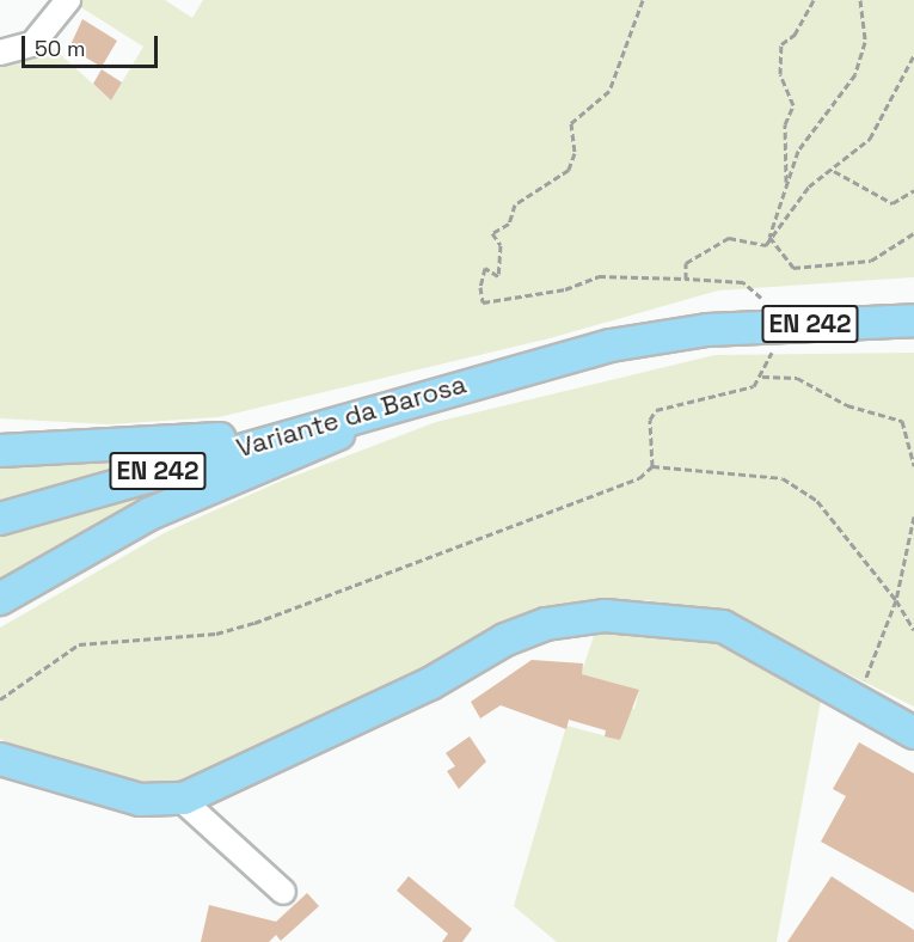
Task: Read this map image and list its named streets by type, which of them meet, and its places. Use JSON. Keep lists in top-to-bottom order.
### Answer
{
  "streets": {
    "main road": ["EN 242", "Variante da Barosa"]
  },
  "scale_bar": "50 m"
}
